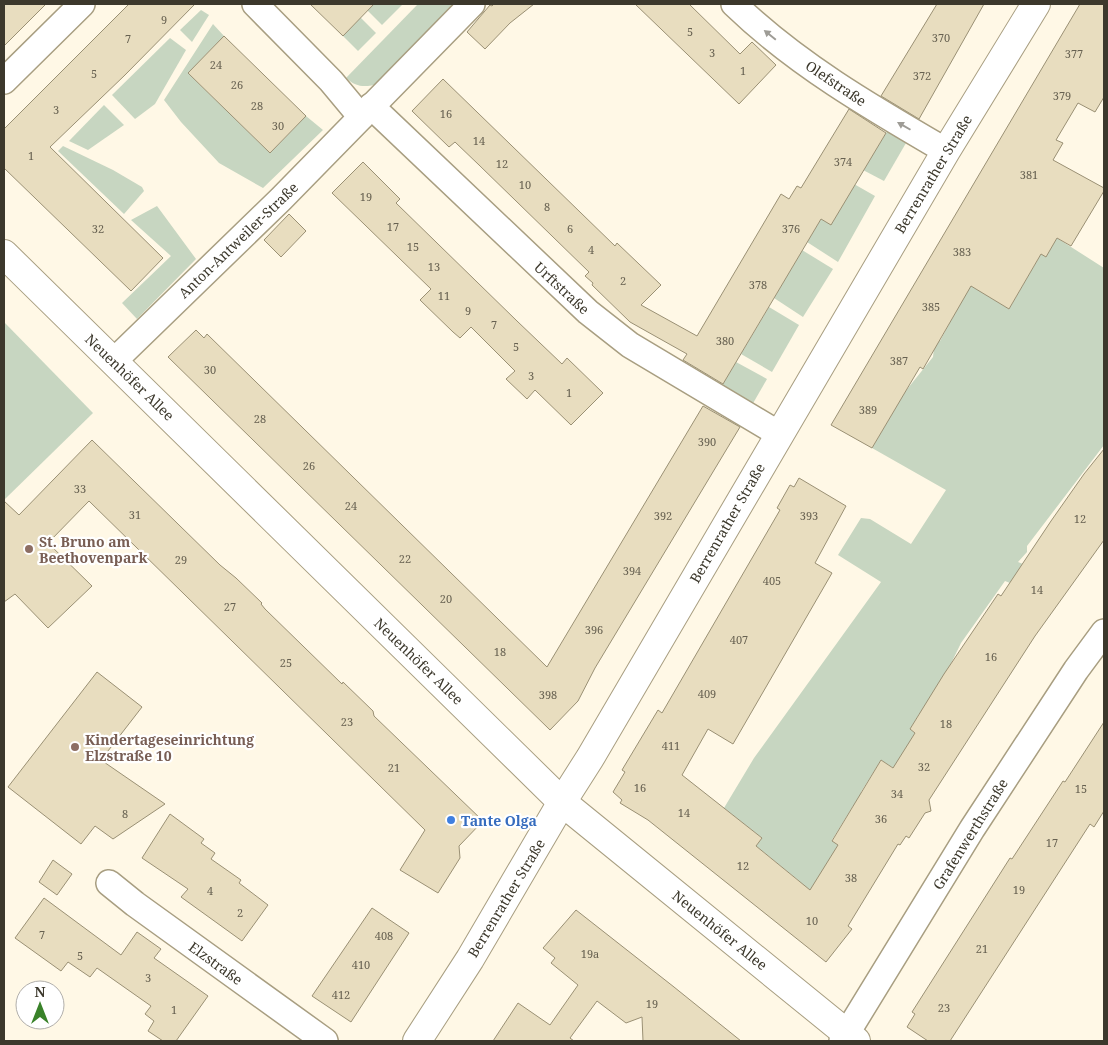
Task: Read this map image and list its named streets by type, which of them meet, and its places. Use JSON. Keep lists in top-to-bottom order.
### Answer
{
  "streets": {
    "street": [
      "Olefstraße",
      "Berrenrather Straße",
      "Anton-Antweiler-Straße",
      "Urftstraße",
      "Neuenhöfer Allee",
      "Grafenwerthstraße",
      "Elzstraße"
    ]
  },
  "crossings": [
    ["Olefstraße", "Berrenrather Straße"],
    ["Berrenrather Straße", "Urftstraße"],
    ["Berrenrather Straße", "Neuenhöfer Allee"],
    ["Anton-Antweiler-Straße", "Urftstraße"],
    ["Anton-Antweiler-Straße", "Neuenhöfer Allee"],
    ["Neuenhöfer Allee", "Grafenwerthstraße"]
  ],
  "one_way": ["Olefstraße"],
  "places": ["St. Bruno am Beethovenpark", "Kindertageseinrichtung Elzstraße 10", "Tante Olga"],
  "house_numbers": [
    "9",
    "5",
    "370",
    "7",
    "3",
    "377",
    "24",
    "1",
    "5",
    "372",
    "26",
    "379",
    "28",
    "3",
    "16",
    "30",
    "14",
    "1",
    "374",
    "12",
    "381",
    "10",
    "19",
    "8",
    "17",
    "32",
    "6",
    "376",
    "15",
    "4",
    "383",
    "13",
    "2",
    "378",
    "11",
    "385",
    "9",
    "7",
    "380",
    "5",
    "387",
    "30",
    "3",
    "1",
    "389",
    "28",
    "390",
    "26",
    "33",
    "24",
    "31",
    "392",
    "393",
    "12",
    "22",
    "29",
    "394",
    "405",
    "14",
    "20",
    "27",
    "396",
    "407",
    "18",
    "16",
    "25",
    "409",
    "398",
    "23",
    "18",
    "411",
    "32",
    "21",
    "16",
    "15",
    "34",
    "14",
    "8",
    "36",
    "17",
    "12",
    "38",
    "19",
    "4",
    "2",
    "10",
    "7",
    "408",
    "21",
    "19a",
    "5",
    "410",
    "3",
    "412",
    "19",
    "23",
    "1"
  ],
  "north": "top"
}
